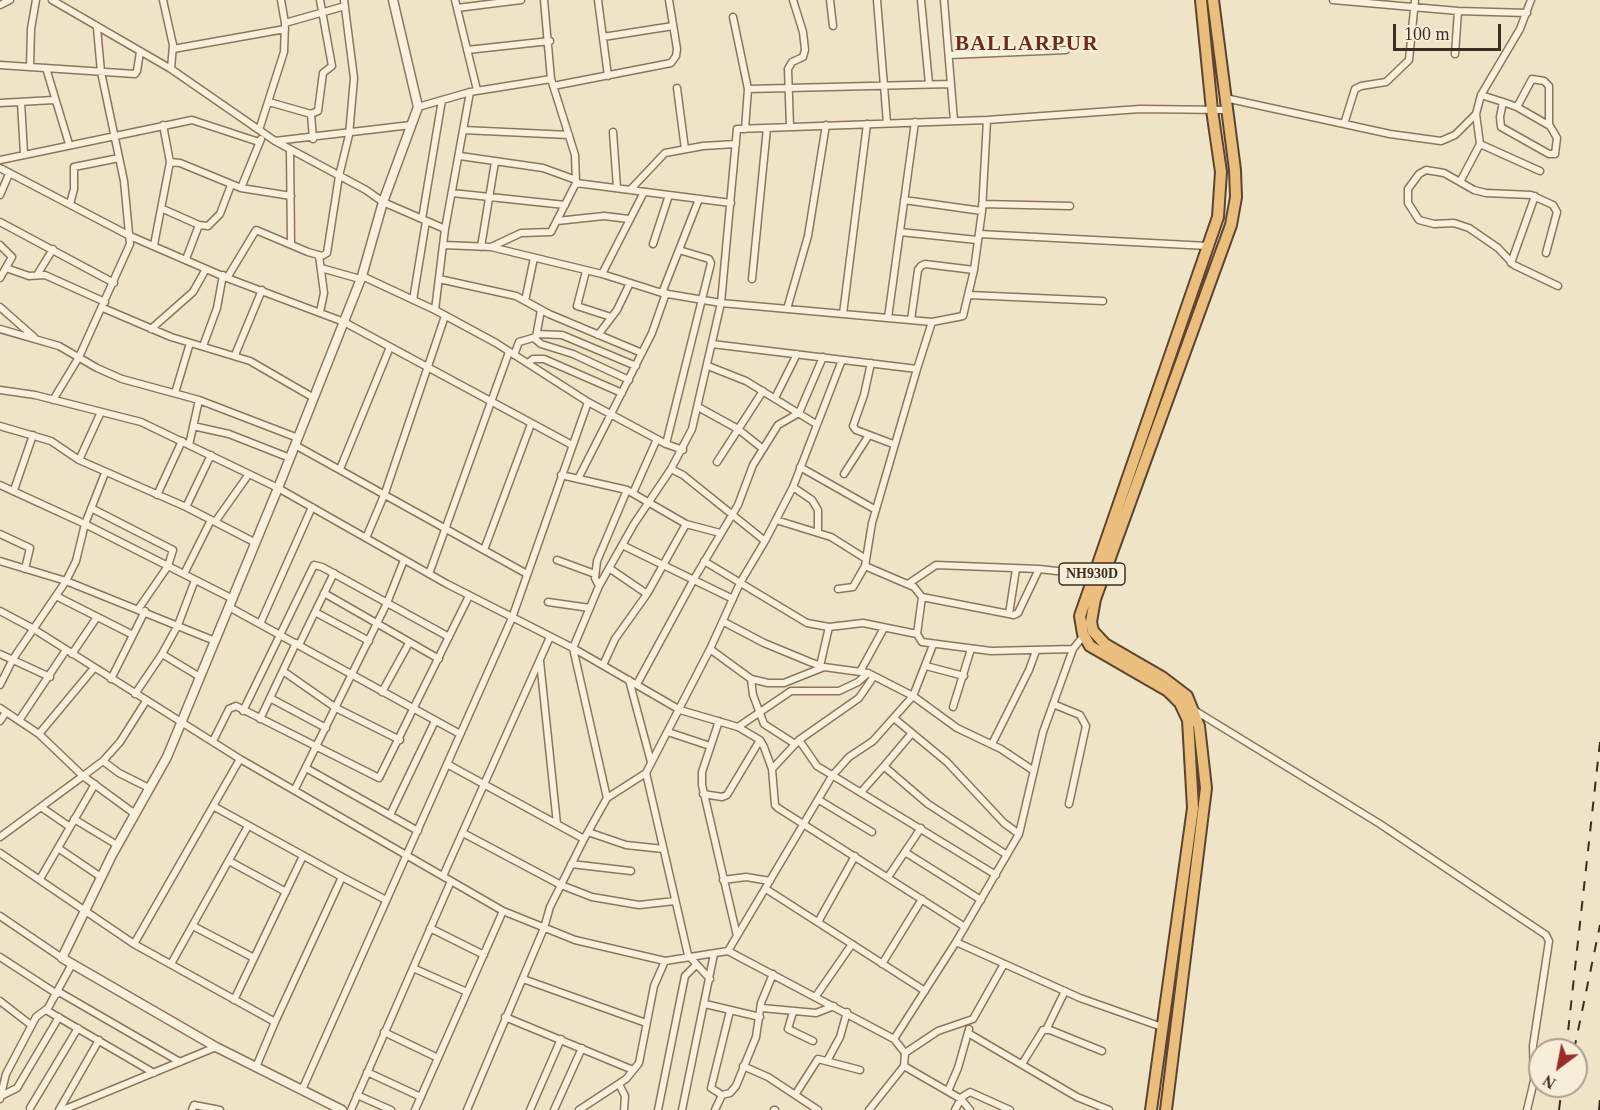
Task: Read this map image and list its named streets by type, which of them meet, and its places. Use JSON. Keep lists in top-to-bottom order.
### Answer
{
  "streets": {
    "highway": ["NH930D"]
  },
  "districts": ["BALLARPUR"],
  "scale_bar": "100 m",
  "north": "bottom left"
}
